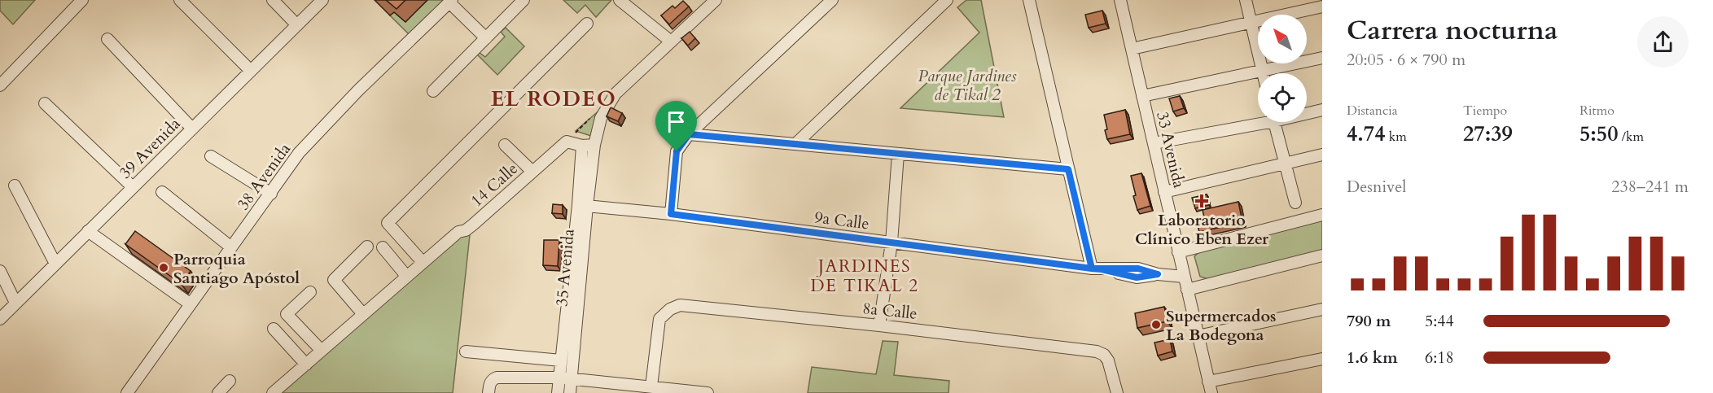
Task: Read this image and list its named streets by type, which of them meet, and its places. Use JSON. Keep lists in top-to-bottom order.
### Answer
{
  "streets": {
    "street": [
      "39 Avenida",
      "33 Avenida",
      "38 Avenida",
      "14 Calle",
      "9a Calle",
      "35 Avenida",
      "8a Calle"
    ]
  },
  "crossings": [
    ["33 Avenida", "9a Calle"],
    ["14 Calle", "35 Avenida"],
    ["9a Calle", "35 Avenida"]
  ],
  "districts": ["EL RODEO", "JARDINES DE TIKAL 2"],
  "parks": ["Parque Jardines de Tikal 2"],
  "places": {
    "health": ["Laboratorio Clínico Eben Ezer"],
    "other": ["Parroquia Santiago Apóstol", "Supermercados La Bodegona"]
  },
  "north": "top left",
  "page": {
    "heading": ["Carrera nocturna", "20:05 · 6 × 790 m"],
    "stats": [
      ["Distancia", "4.74 km"],
      ["Tiempo", "27:39"],
      ["Ritmo", "5:50 /km"]
    ],
    "chart": ["Desnivel", "238–241 m"],
    "list": [
      {
        "name": "790 m",
        "note": "5:44"
      },
      {
        "name": "1.6 km",
        "note": "6:18"
      }
    ]
  }
}
